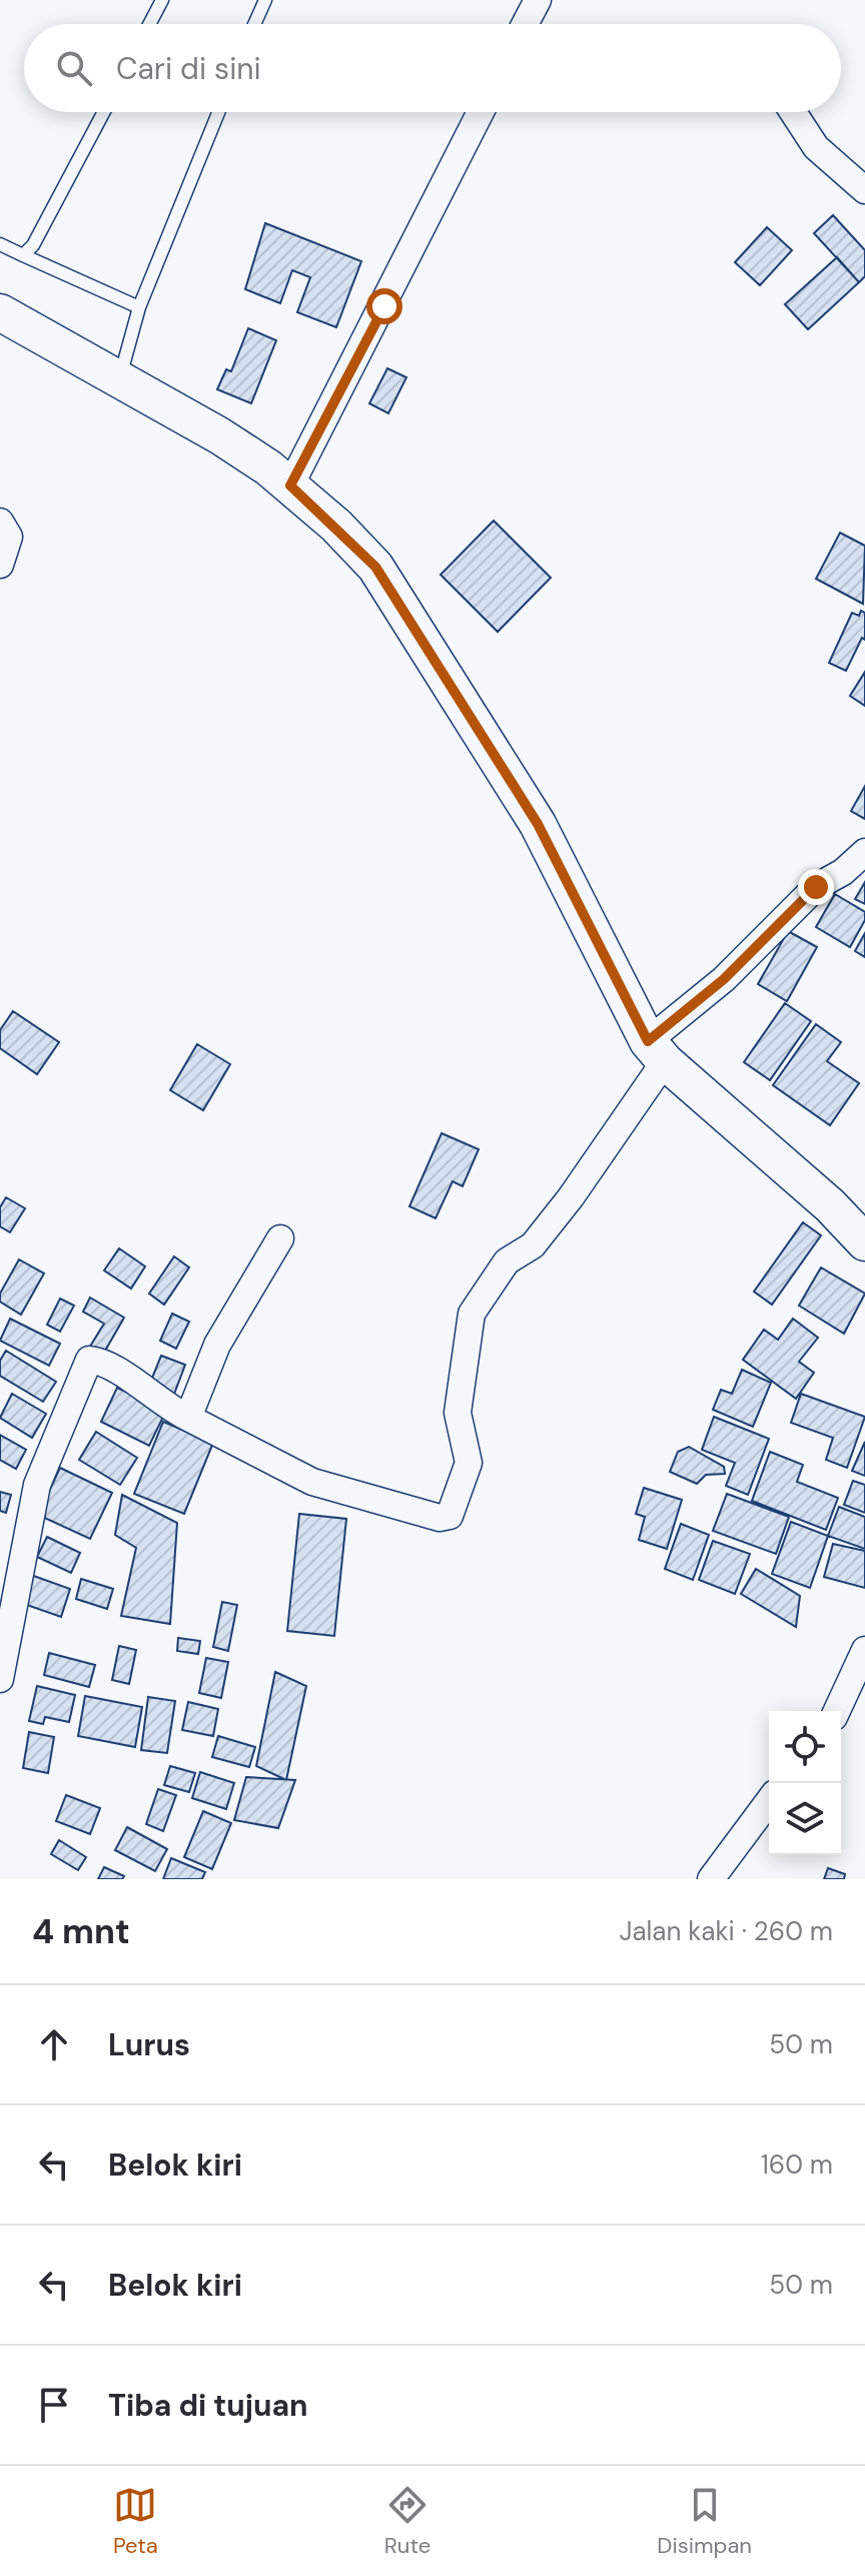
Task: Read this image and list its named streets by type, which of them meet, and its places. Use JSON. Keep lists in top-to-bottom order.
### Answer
{
  "page": {
    "search": "Cari di sini",
    "heading": ["4 mnt", "Jalan kaki · 260 m"],
    "list": [
      ["Lurus", "50 m"],
      ["Belok kiri", "160 m"],
      ["Belok kiri", "50 m"],
      "Tiba di tujuan"
    ],
    "nav": ["Peta", "Rute", "Disimpan"]
  }
}
